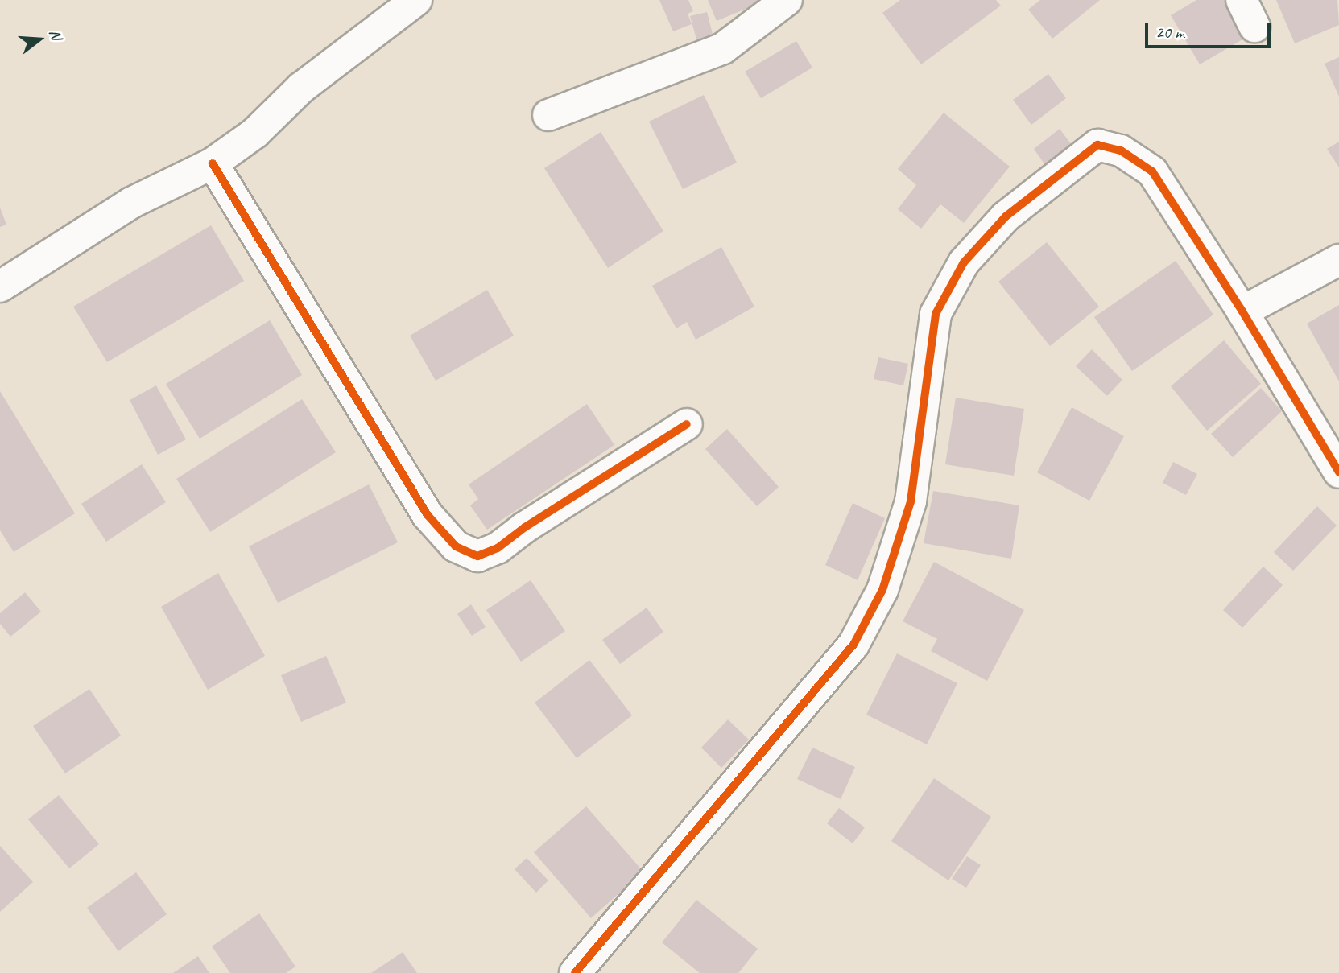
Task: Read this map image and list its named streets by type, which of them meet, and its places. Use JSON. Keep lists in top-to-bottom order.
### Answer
{
  "scale_bar": "20 m",
  "north": "right"
}
